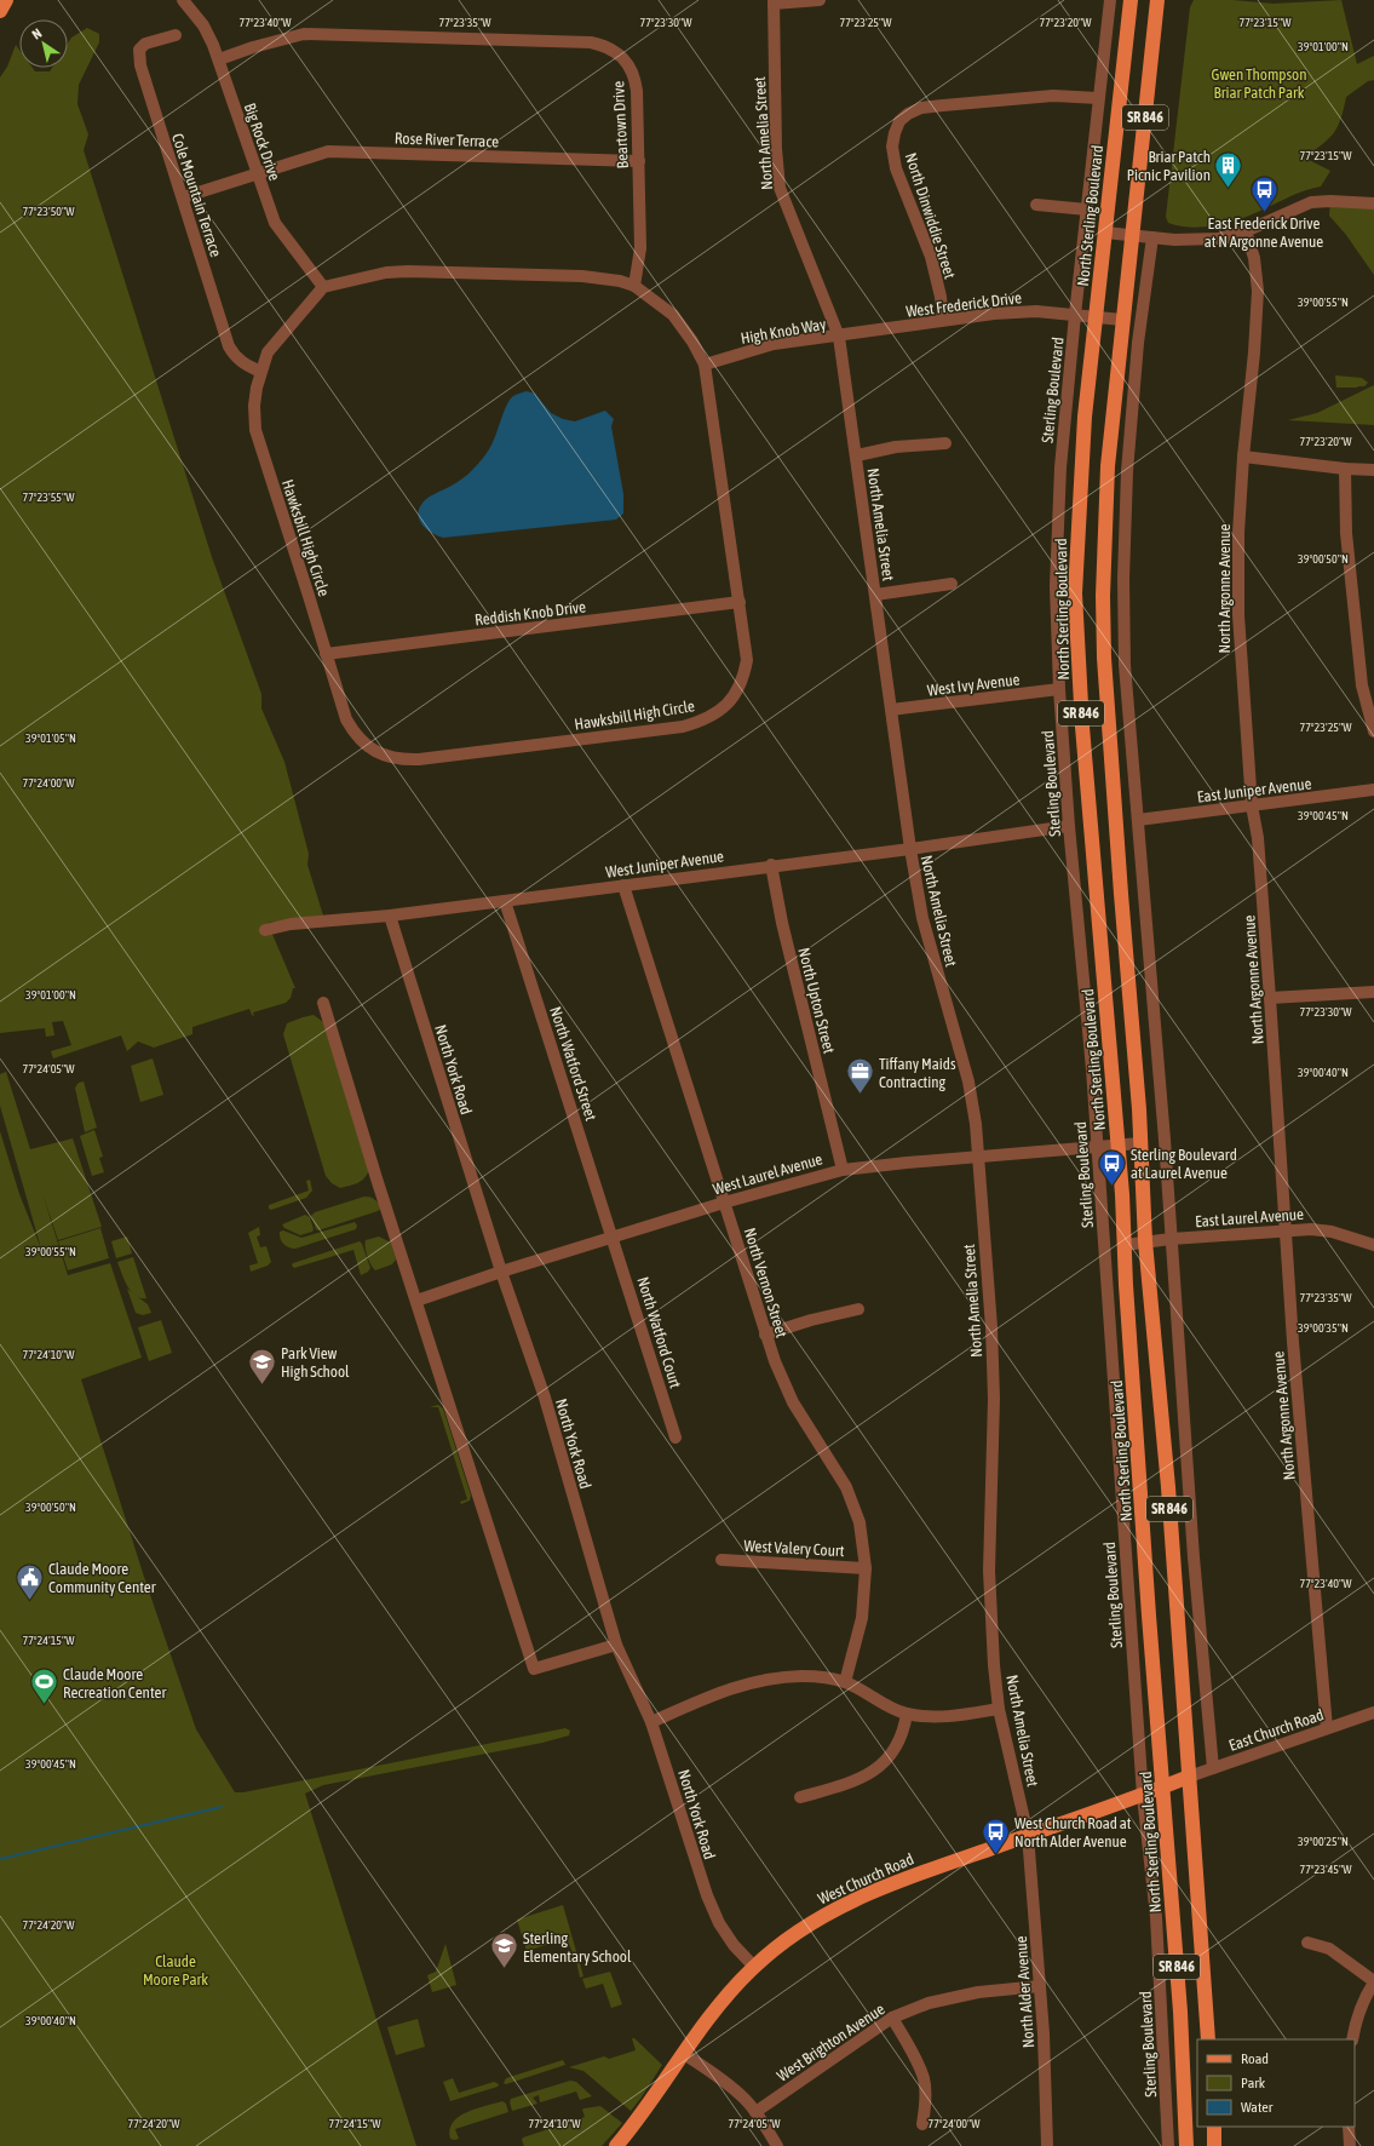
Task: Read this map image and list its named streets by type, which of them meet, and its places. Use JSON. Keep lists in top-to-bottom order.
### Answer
{
  "streets": {
    "main road": ["SR 846", "North Sterling Boulevard", "West Church Road"],
    "street": [
      "Beartown Drive",
      "North Amelia Street",
      "Rose River Terrace",
      "Big Rock Drive",
      "Cole Mountain Terrace",
      "North Dinwiddie Street",
      "West Frederick Drive",
      "High Knob Way",
      "Sterling Boulevard",
      "Hawksbill High Circle",
      "North Argonne Avenue",
      "Reddish Knob Drive",
      "West Ivy Avenue",
      "East Juniper Avenue",
      "West Juniper Avenue",
      "North Upton Street",
      "North Watford Street",
      "North York Road",
      "West Laurel Avenue",
      "East Laurel Avenue",
      "North Vernon Street",
      "North Watford Court",
      "West Valery Court",
      "East Church Road",
      "North Alder Avenue",
      "West Brighton Avenue"
    ]
  },
  "crossings": [
    ["SR 846", "West Frederick Drive"],
    ["SR 846", "West Laurel Avenue"],
    ["SR 846", "East Laurel Avenue"],
    ["SR 846", "East Church Road"],
    ["SR 846", "West Church Road"],
    ["Beartown Drive", "Rose River Terrace"],
    ["Beartown Drive", "Big Rock Drive"],
    ["Beartown Drive", "Hawksbill High Circle"],
    ["North Amelia Street", "West Frederick Drive"],
    ["North Amelia Street", "High Knob Way"],
    ["North Amelia Street", "West Ivy Avenue"],
    ["North Amelia Street", "West Juniper Avenue"],
    ["North Amelia Street", "West Laurel Avenue"],
    ["North Amelia Street", "West Church Road"],
    ["North Amelia Street", "North Alder Avenue"],
    ["Rose River Terrace", "Big Rock Drive"],
    ["Rose River Terrace", "Cole Mountain Terrace"],
    ["Big Rock Drive", "Hawksbill High Circle"],
    ["Cole Mountain Terrace", "Hawksbill High Circle"],
    ["North Dinwiddie Street", "West Frederick Drive"],
    ["North Dinwiddie Street", "Sterling Boulevard"],
    ["North Sterling Boulevard", "West Frederick Drive"],
    ["North Sterling Boulevard", "West Laurel Avenue"],
    ["North Sterling Boulevard", "East Laurel Avenue"],
    ["North Sterling Boulevard", "West Church Road"],
    ["West Frederick Drive", "High Knob Way"],
    ["West Frederick Drive", "Sterling Boulevard"],
    ["High Knob Way", "Hawksbill High Circle"],
    ["Sterling Boulevard", "West Ivy Avenue"],
    ["Sterling Boulevard", "West Juniper Avenue"],
    ["Sterling Boulevard", "West Laurel Avenue"],
    ["Sterling Boulevard", "West Church Road"],
    ["Hawksbill High Circle", "Reddish Knob Drive"],
    ["North Argonne Avenue", "East Juniper Avenue"],
    ["North Argonne Avenue", "East Laurel Avenue"],
    ["North Argonne Avenue", "East Church Road"],
    ["West Juniper Avenue", "North Upton Street"],
    ["West Juniper Avenue", "North Watford Street"],
    ["West Juniper Avenue", "North York Road"],
    ["West Juniper Avenue", "North Vernon Street"],
    ["North Upton Street", "West Laurel Avenue"],
    ["North Watford Street", "West Laurel Avenue"],
    ["North Watford Street", "North Watford Court"],
    ["North York Road", "West Laurel Avenue"],
    ["North York Road", "West Church Road"],
    ["West Laurel Avenue", "North Vernon Street"],
    ["West Laurel Avenue", "North Watford Court"],
    ["North Vernon Street", "West Valery Court"],
    ["East Church Road", "West Church Road"],
    ["West Church Road", "North Alder Avenue"],
    ["North Alder Avenue", "West Brighton Avenue"]
  ],
  "parks": ["Gwen Thompson Briar Patch Park", "Claude Moore Park"],
  "places": {
    "building": ["Briar Patch Picnic Pavilion"],
    "bus stop": ["East Frederick Drive at N Argonne Avenue", "Sterling Boulevard at Laurel Avenue", "West Church Road at North Alder Avenue"],
    "office": ["Tiffany Maids Contracting"],
    "school or university": ["Park View High School", "Sterling Elementary School"],
    "public building": ["Claude Moore Community Center"],
    "sports": ["Claude Moore Recreation Center"]
  },
  "legend": ["Road", "Park", "Water"],
  "north": "top left",
  "coordinates": [
    "77°23'35\"W",
    "77°23'15\"W",
    "77°23'40\"W",
    "77°23'30\"W",
    "77°23'25\"W",
    "77°23'20\"W",
    "39°01'00\"N",
    "77°23'50\"W",
    "39°00'55\"N",
    "77°23'55\"W",
    "39°00'50\"N",
    "39°01'05\"N",
    "77°24'00\"W",
    "39°00'45\"N",
    "77°24'05\"W",
    "39°00'40\"N",
    "39°00'35\"N",
    "77°24'10\"W",
    "77°24'15\"W",
    "39°00'25\"N",
    "77°23'45\"W",
    "77°24'20\"W"
  ]
}
